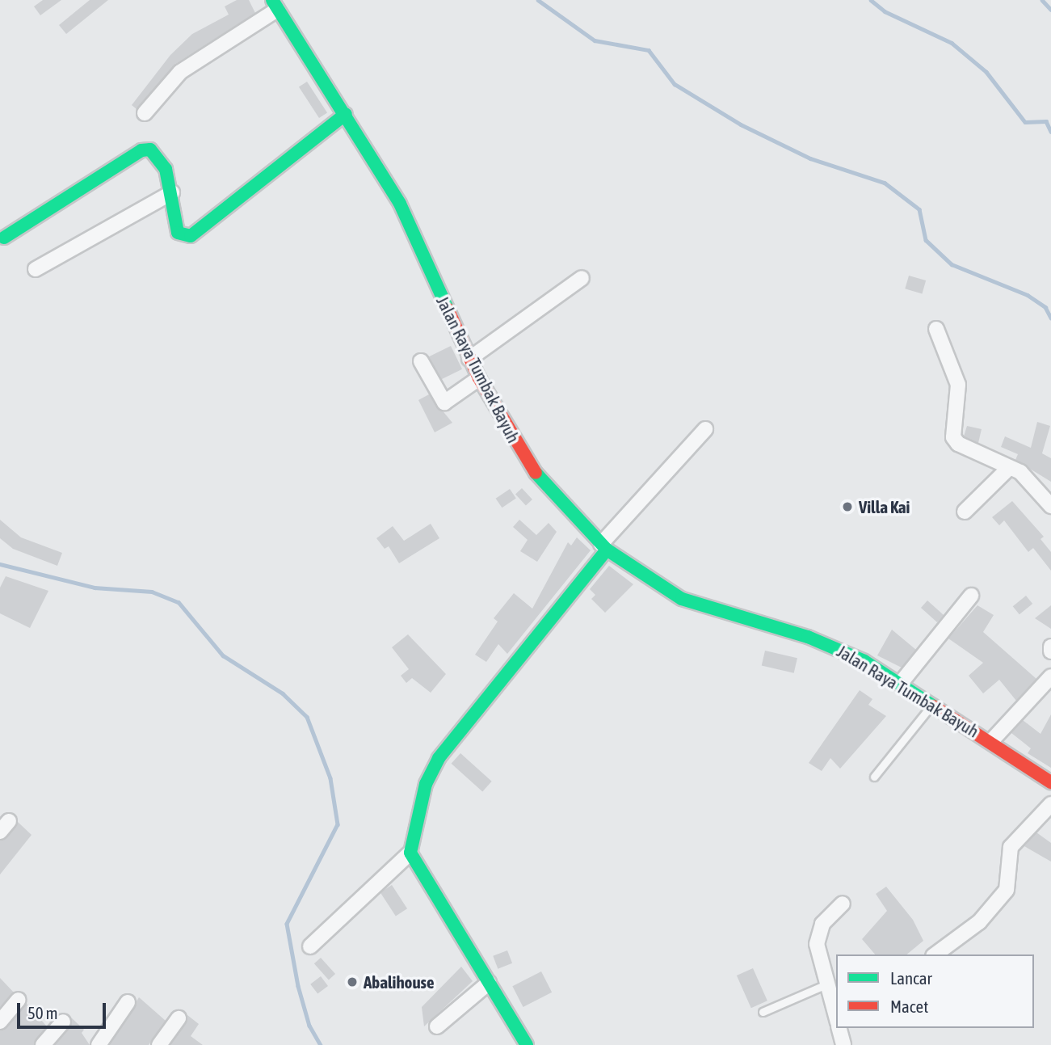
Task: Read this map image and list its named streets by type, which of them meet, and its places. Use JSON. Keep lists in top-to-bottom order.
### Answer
{
  "streets": {
    "street": ["Jalan Raya Tumbak Bayuh"]
  },
  "places": ["Villa Kai", "Abalihouse"],
  "legend": ["Lancar", "Macet"],
  "scale_bar": "50 m"
}
